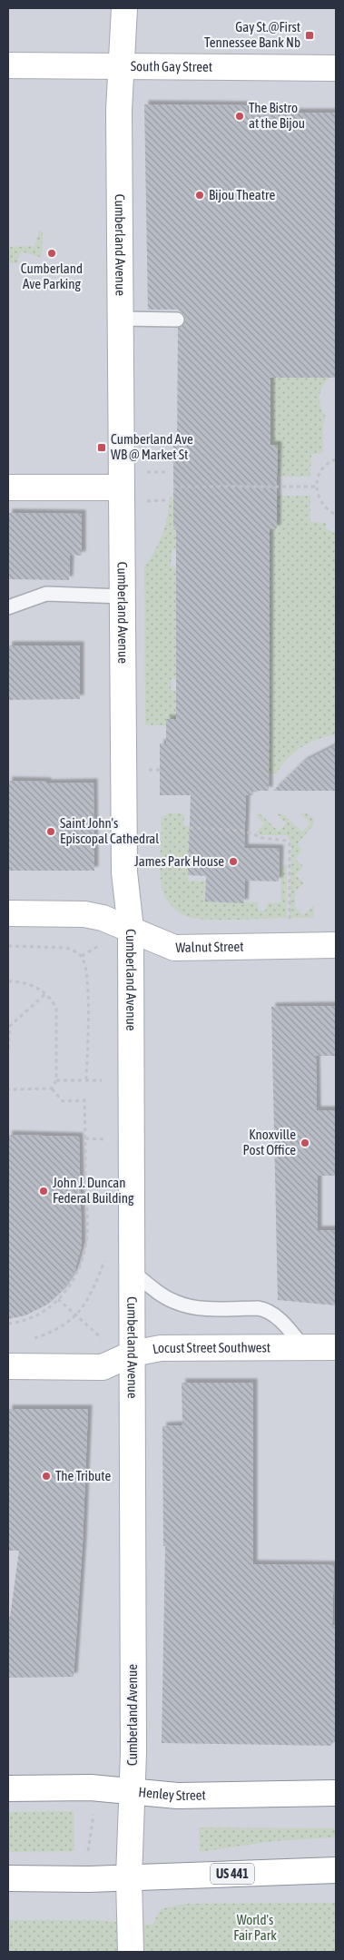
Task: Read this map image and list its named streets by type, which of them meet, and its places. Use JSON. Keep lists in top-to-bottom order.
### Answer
{
  "streets": {
    "main road": [
      "South Gay Street",
      "Cumberland Avenue",
      "Walnut Street",
      "Locust Street Southwest",
      "Henley Street",
      "US 441"
    ]
  },
  "crossings": [
    ["South Gay Street", "Cumberland Avenue"],
    ["Cumberland Avenue", "Walnut Street"],
    ["Cumberland Avenue", "Locust Street Southwest"],
    ["Cumberland Avenue", "Henley Street"],
    ["Cumberland Avenue", "US 441"]
  ],
  "parks": ["World's Fair Park"],
  "places": {
    "transit": ["Gay St.@First Tennessee Bank Nb", "Cumberland Ave WB @ Market St"],
    "other": [
      "The Bistro at the Bijou",
      "Bijou Theatre",
      "Cumberland Ave Parking",
      "Saint John's Episcopal Cathedral",
      "James Park House",
      "Knoxville Post Office",
      "John J. Duncan Federal Building",
      "The Tribute"
    ]
  }
}
